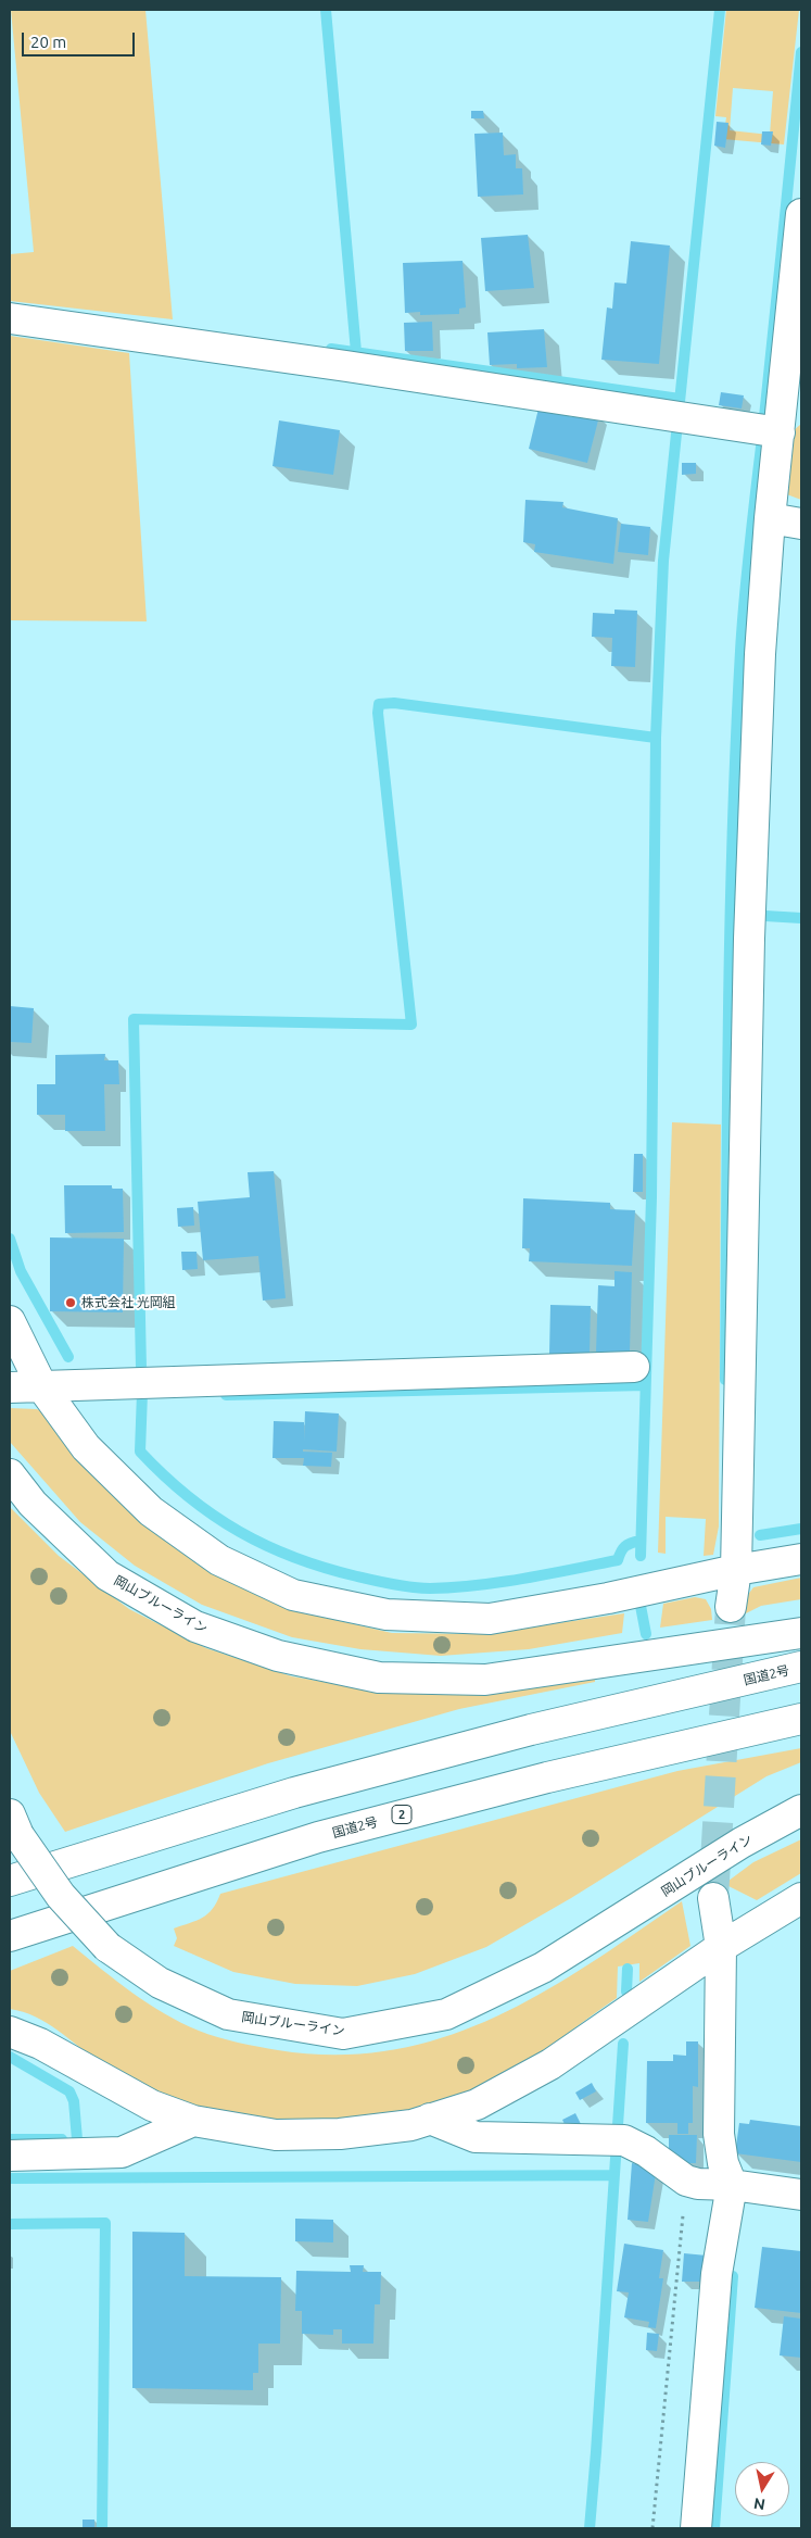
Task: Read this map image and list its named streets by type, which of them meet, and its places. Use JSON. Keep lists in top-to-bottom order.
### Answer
{
  "streets": {
    "main road": ["岡山ブルーライン", "国道2号", "2"]
  },
  "places": ["株式会社 光岡組"],
  "scale_bar": "20 m",
  "north": "bottom"
}
